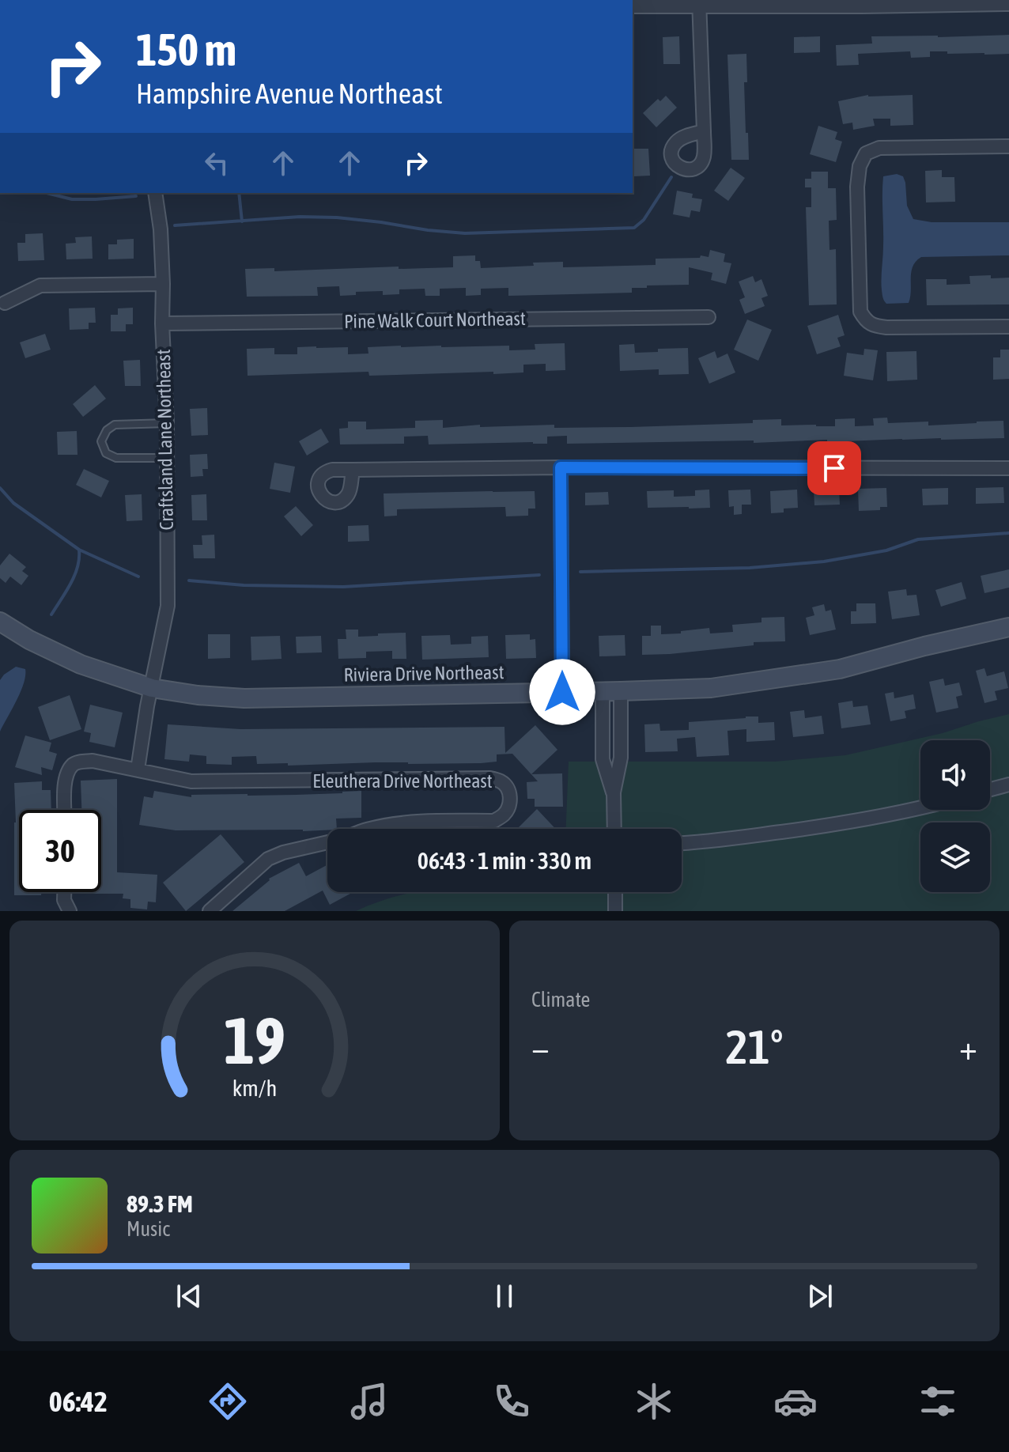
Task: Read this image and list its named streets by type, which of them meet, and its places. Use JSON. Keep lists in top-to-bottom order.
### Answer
{
  "streets": {
    "street": [
      "Pine Walk Court Northeast",
      "Craftsland Lane Northeast",
      "Riviera Drive Northeast",
      "Eleuthera Drive Northeast"
    ]
  },
  "crossings": [
    ["Pine Walk Court Northeast", "Craftsland Lane Northeast"],
    ["Craftsland Lane Northeast", "Riviera Drive Northeast"]
  ],
  "page": {
    "turn": ["150 m", "Hampshire Avenue Northeast"],
    "limit": "30",
    "trip": "06:43 · 1 min · 330 m",
    "tile": "Climate",
    "heat": ["−", "21°", "+"],
    "song": ["89.3 FM", "Music"],
    "tabs": "06:42",
    "gauge": ["19", "km/h"]
  }
}
